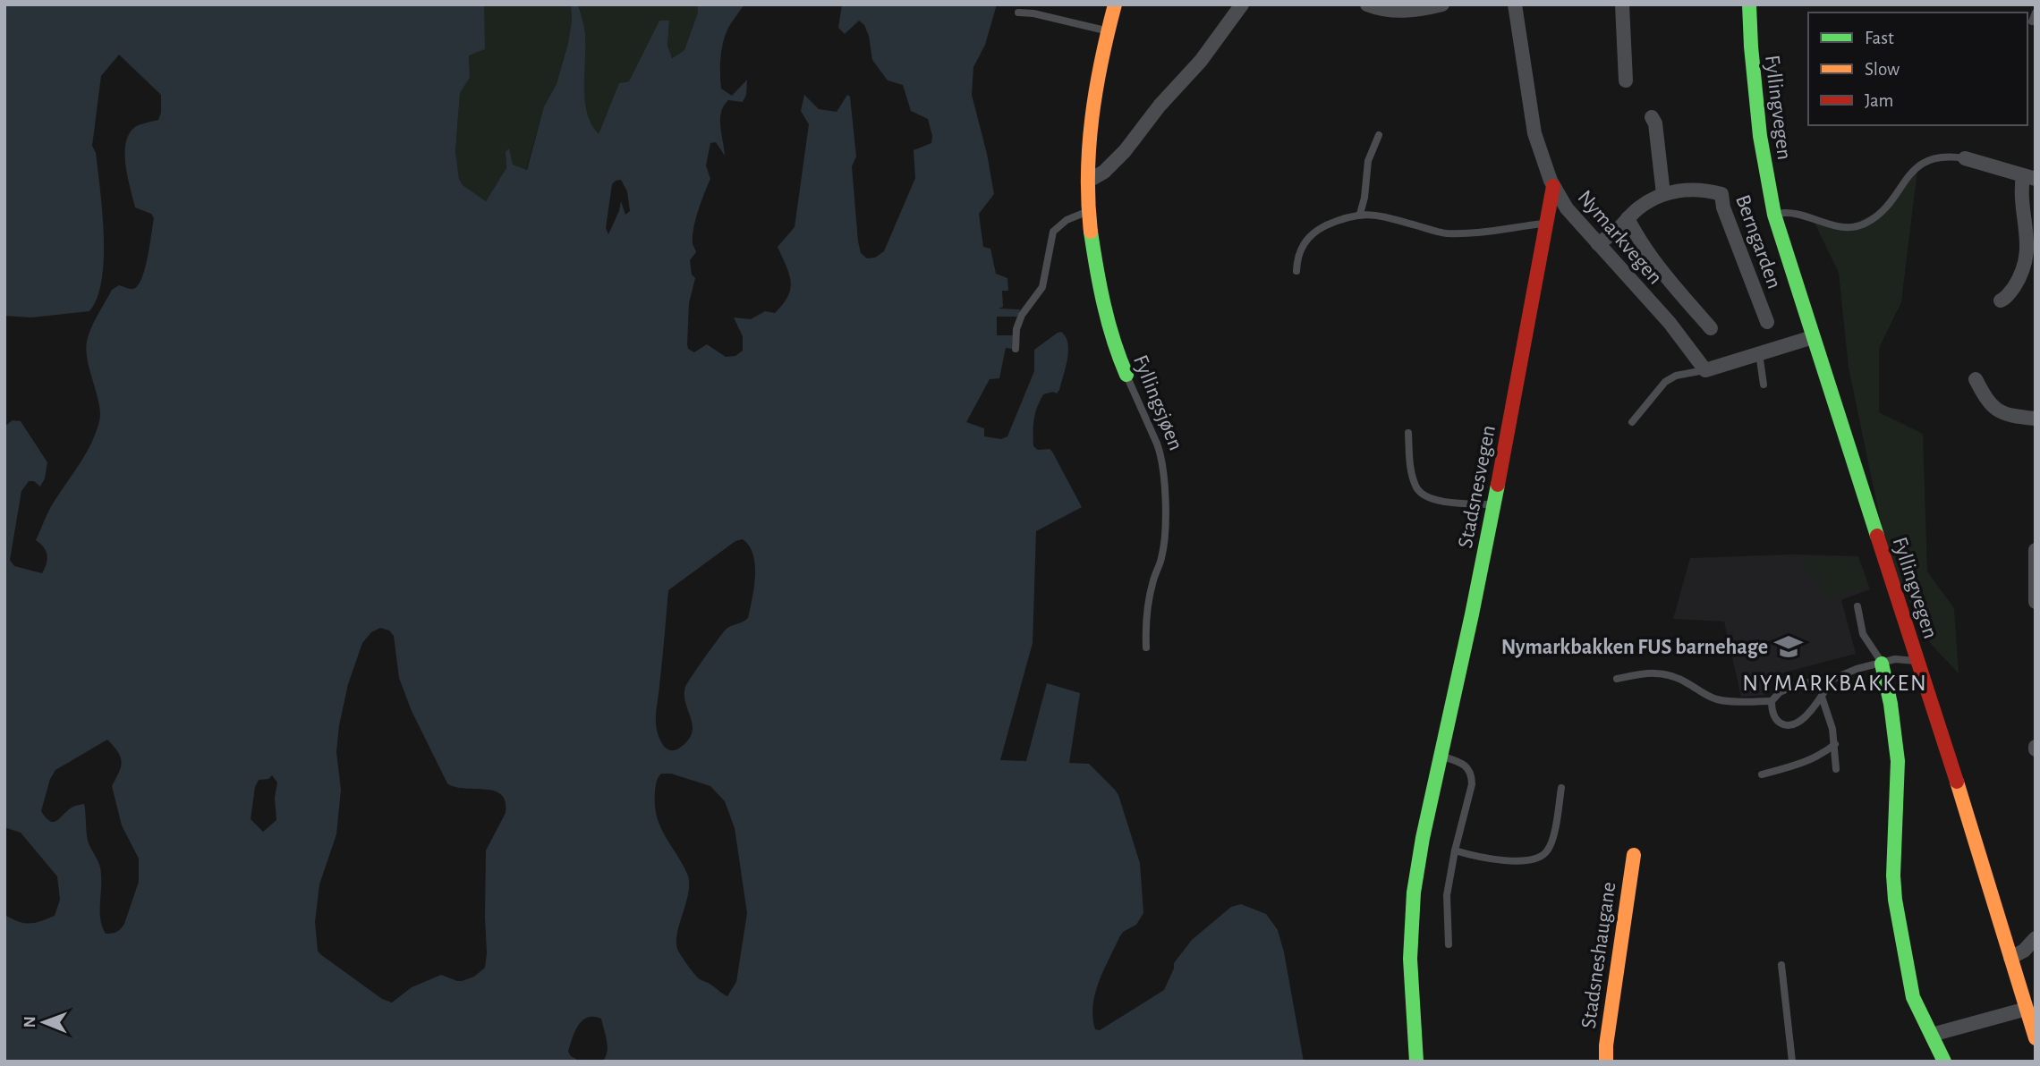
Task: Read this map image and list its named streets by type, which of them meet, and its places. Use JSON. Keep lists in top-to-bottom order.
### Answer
{
  "streets": {
    "street": [
      "Fyllingvegen",
      "Nymarkvegen",
      "Berngarden",
      "Fyllingsjøen",
      "Stadsnesvegen",
      "Stadsneshaugane"
    ]
  },
  "crossings": [
    ["Nymarkvegen", "Berngarden"],
    ["Nymarkvegen", "Stadsnesvegen"]
  ],
  "districts": ["NYMARKBAKKEN"],
  "places": {
    "school or university": ["Nymarkbakken FUS barnehage"]
  },
  "legend": ["Fast", "Slow", "Jam"],
  "north": "left"
}
